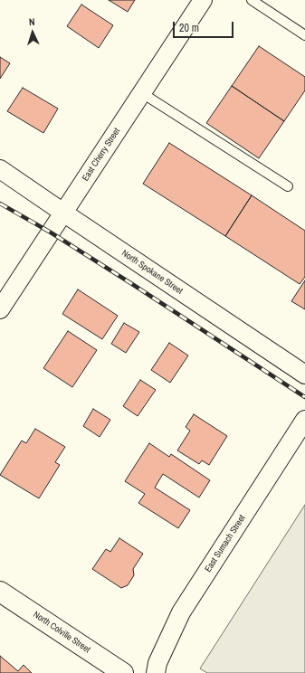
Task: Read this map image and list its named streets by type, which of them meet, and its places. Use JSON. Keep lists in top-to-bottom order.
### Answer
{
  "streets": {
    "street": [
      "East Cherry Street",
      "North Spokane Street",
      "East Sumach Street",
      "North Colville Street"
    ]
  },
  "crossings": [
    ["East Cherry Street", "North Spokane Street"]
  ],
  "scale_bar": "20 m",
  "north": "top"
}
